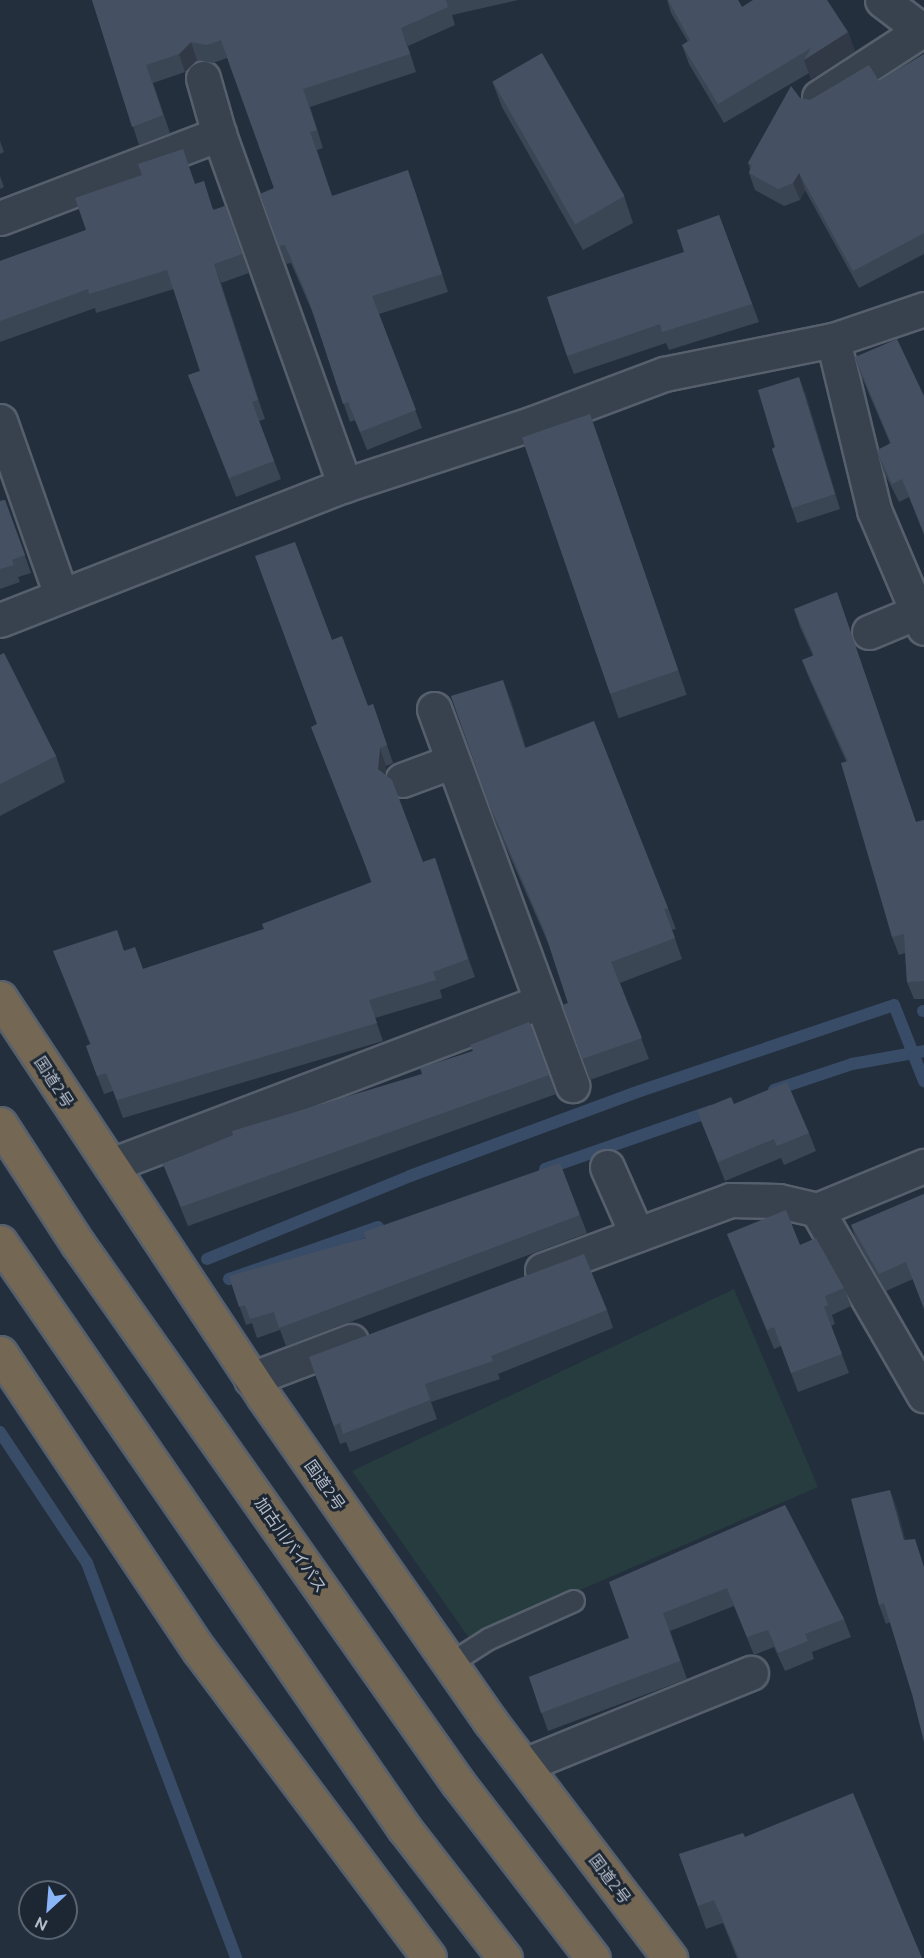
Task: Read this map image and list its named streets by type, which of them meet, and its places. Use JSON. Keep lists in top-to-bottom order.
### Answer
{
  "streets": {
    "highway": ["国道2号", "加古川バイパス"]
  },
  "north": "bottom left"
}
